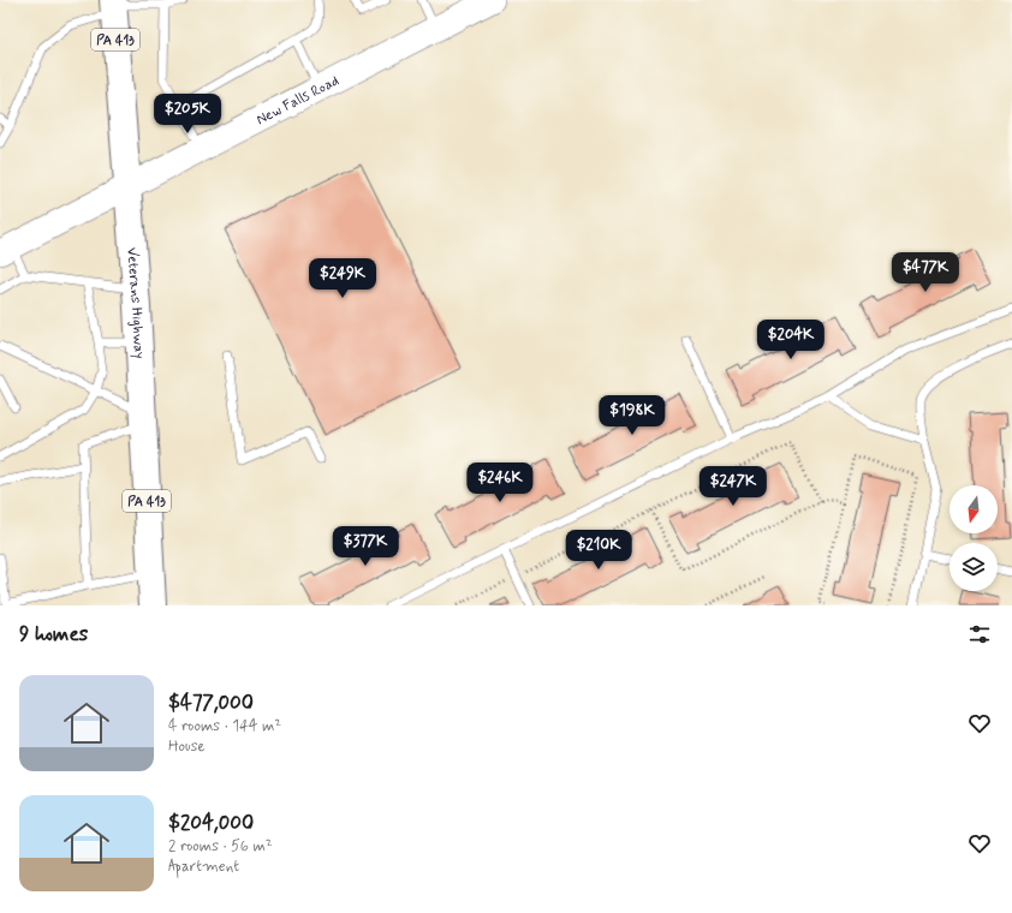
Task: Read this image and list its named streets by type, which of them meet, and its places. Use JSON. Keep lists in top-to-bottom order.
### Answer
{
  "streets": {
    "main road": ["PA 413", "New Falls Road", "Veterans Highway"]
  },
  "crossings": [
    ["New Falls Road", "Veterans Highway"]
  ],
  "north": "bottom",
  "page": {
    "price": [
      "$205K",
      "$477K",
      "$249K",
      "$204K",
      "$198K",
      "$246K",
      "$247K",
      "$377K",
      "$210K"
    ],
    "heading": "9 homes",
    "list": [
      {
        "name": "$477,000",
        "note": "4 rooms · 144 m² · House"
      },
      {
        "name": "$204,000",
        "note": "2 rooms · 56 m² · Apartment"
      }
    ]
  }
}
